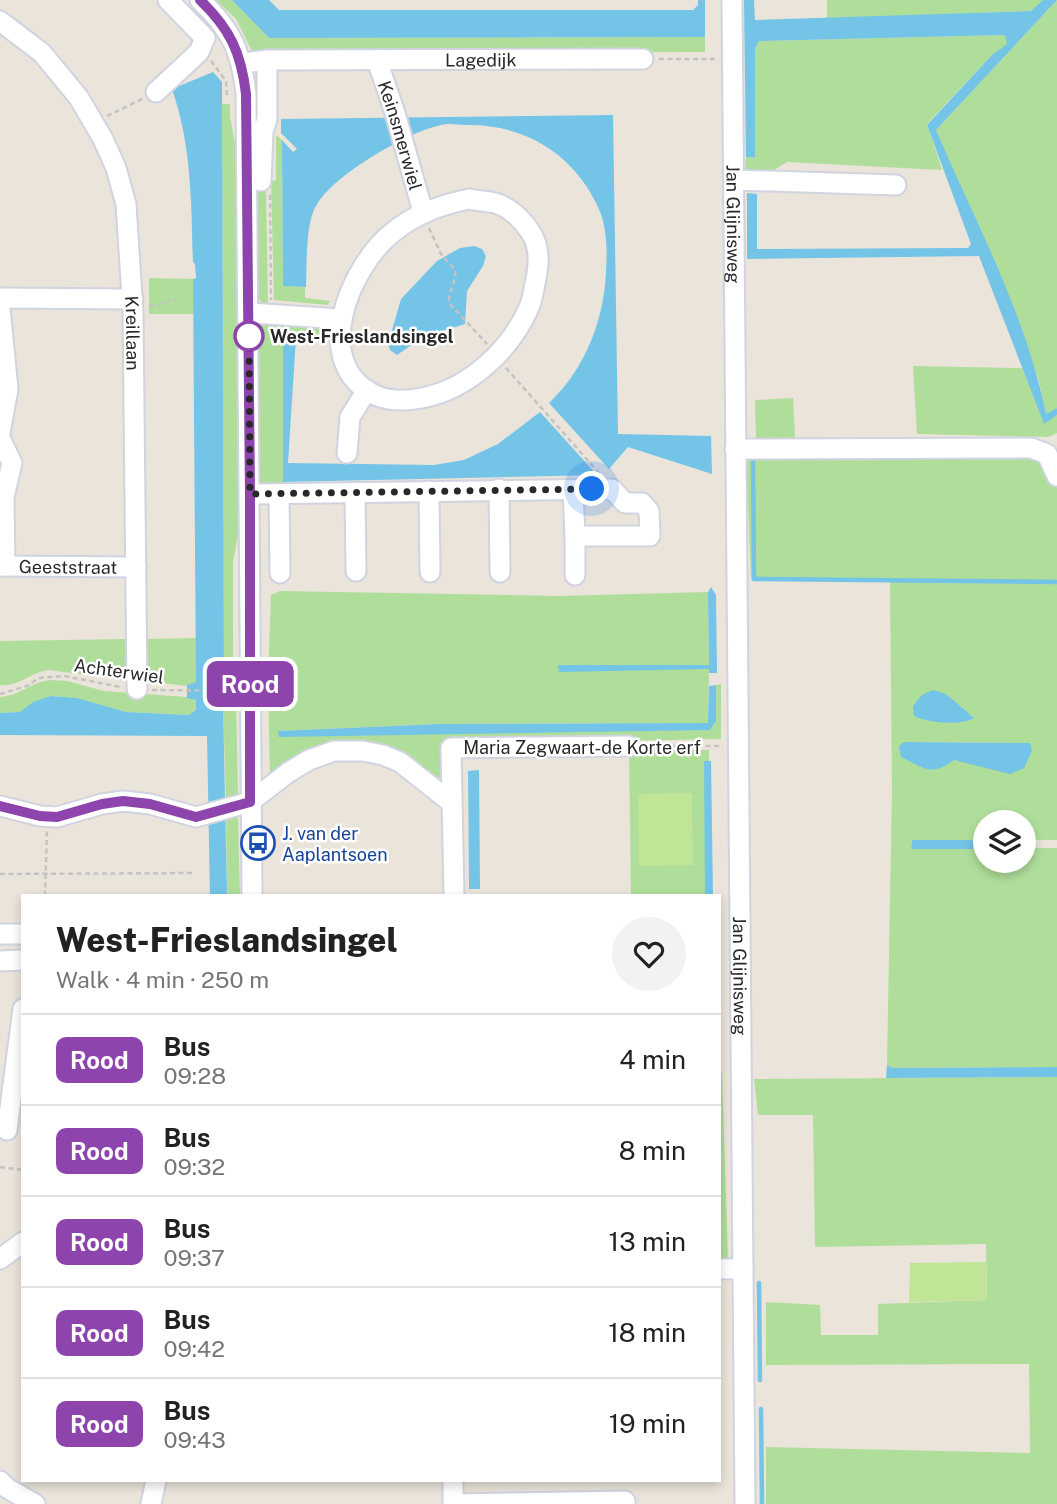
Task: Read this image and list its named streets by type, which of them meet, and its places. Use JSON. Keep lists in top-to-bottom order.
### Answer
{
  "streets": {
    "street": [
      "Lagedijk",
      "Keinsmerwiel",
      "Jan Glijnisweg",
      "Kreillaan",
      "Geeststraat",
      "Maria Zegwaart-de Korte erf"
    ],
    "path": ["Achterwiel"]
  },
  "crossings": [
    ["Lagedijk", "Keinsmerwiel"],
    ["Kreillaan", "Geeststraat"],
    ["Kreillaan", "Achterwiel"]
  ],
  "places": {
    "other": ["West-Frieslandsingel"],
    "bus stop": ["J. van der Aaplantsoen"]
  },
  "lines": ["bus line Rood"],
  "page": {
    "on_map": "Rood",
    "heading": ["West-Frieslandsingel", "Walk · 4 min · 250 m"],
    "list": [
      {
        "mark": "Rood",
        "name": "Bus",
        "note": "09:28",
        "value": "4 min"
      },
      {
        "mark": "Rood",
        "name": "Bus",
        "note": "09:32",
        "value": "8 min"
      },
      {
        "mark": "Rood",
        "name": "Bus",
        "note": "09:37",
        "value": "13 min"
      },
      {
        "mark": "Rood",
        "name": "Bus",
        "note": "09:42",
        "value": "18 min"
      },
      {
        "mark": "Rood",
        "name": "Bus",
        "note": "09:43",
        "value": "19 min"
      }
    ]
  }
}
